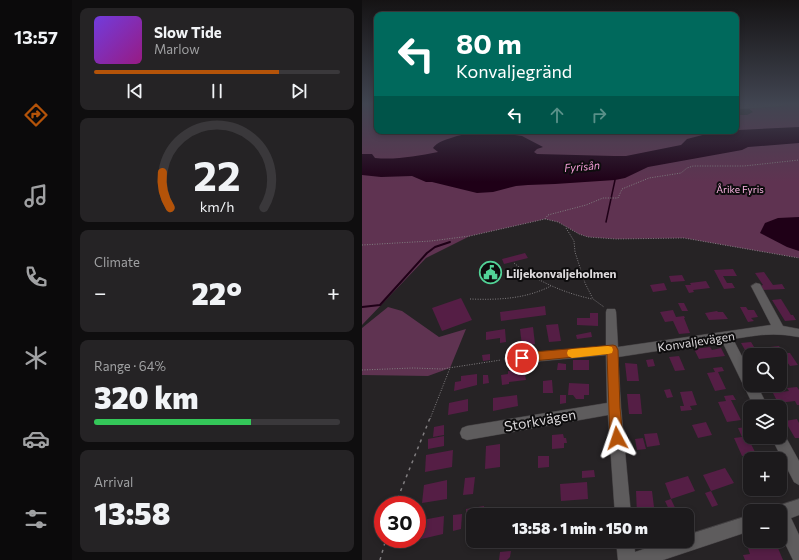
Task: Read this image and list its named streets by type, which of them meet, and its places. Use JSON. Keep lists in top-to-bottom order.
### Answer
{
  "streets": {
    "street": ["Konvaljevägen", "Storkvägen"]
  },
  "water": ["Fyrisån"],
  "parks": ["Årike Fyris"],
  "places": {
    "public building": ["Liljekonvaljeholmen"]
  },
  "page": {
    "tabs": "13:57",
    "turn": ["80 m", "Konvaljegränd"],
    "song": ["Slow Tide", "Marlow"],
    "tile": [
      "Climate",
      ["Range · 64%", "320 km"],
      ["Arrival", "13:58"]
    ],
    "heat": ["−", "22°", "+"],
    "map_buttons": ["+", "−"],
    "limit": "30",
    "trip": "13:58 · 1 min · 150 m",
    "gauge": ["22", "km/h"]
  }
}
